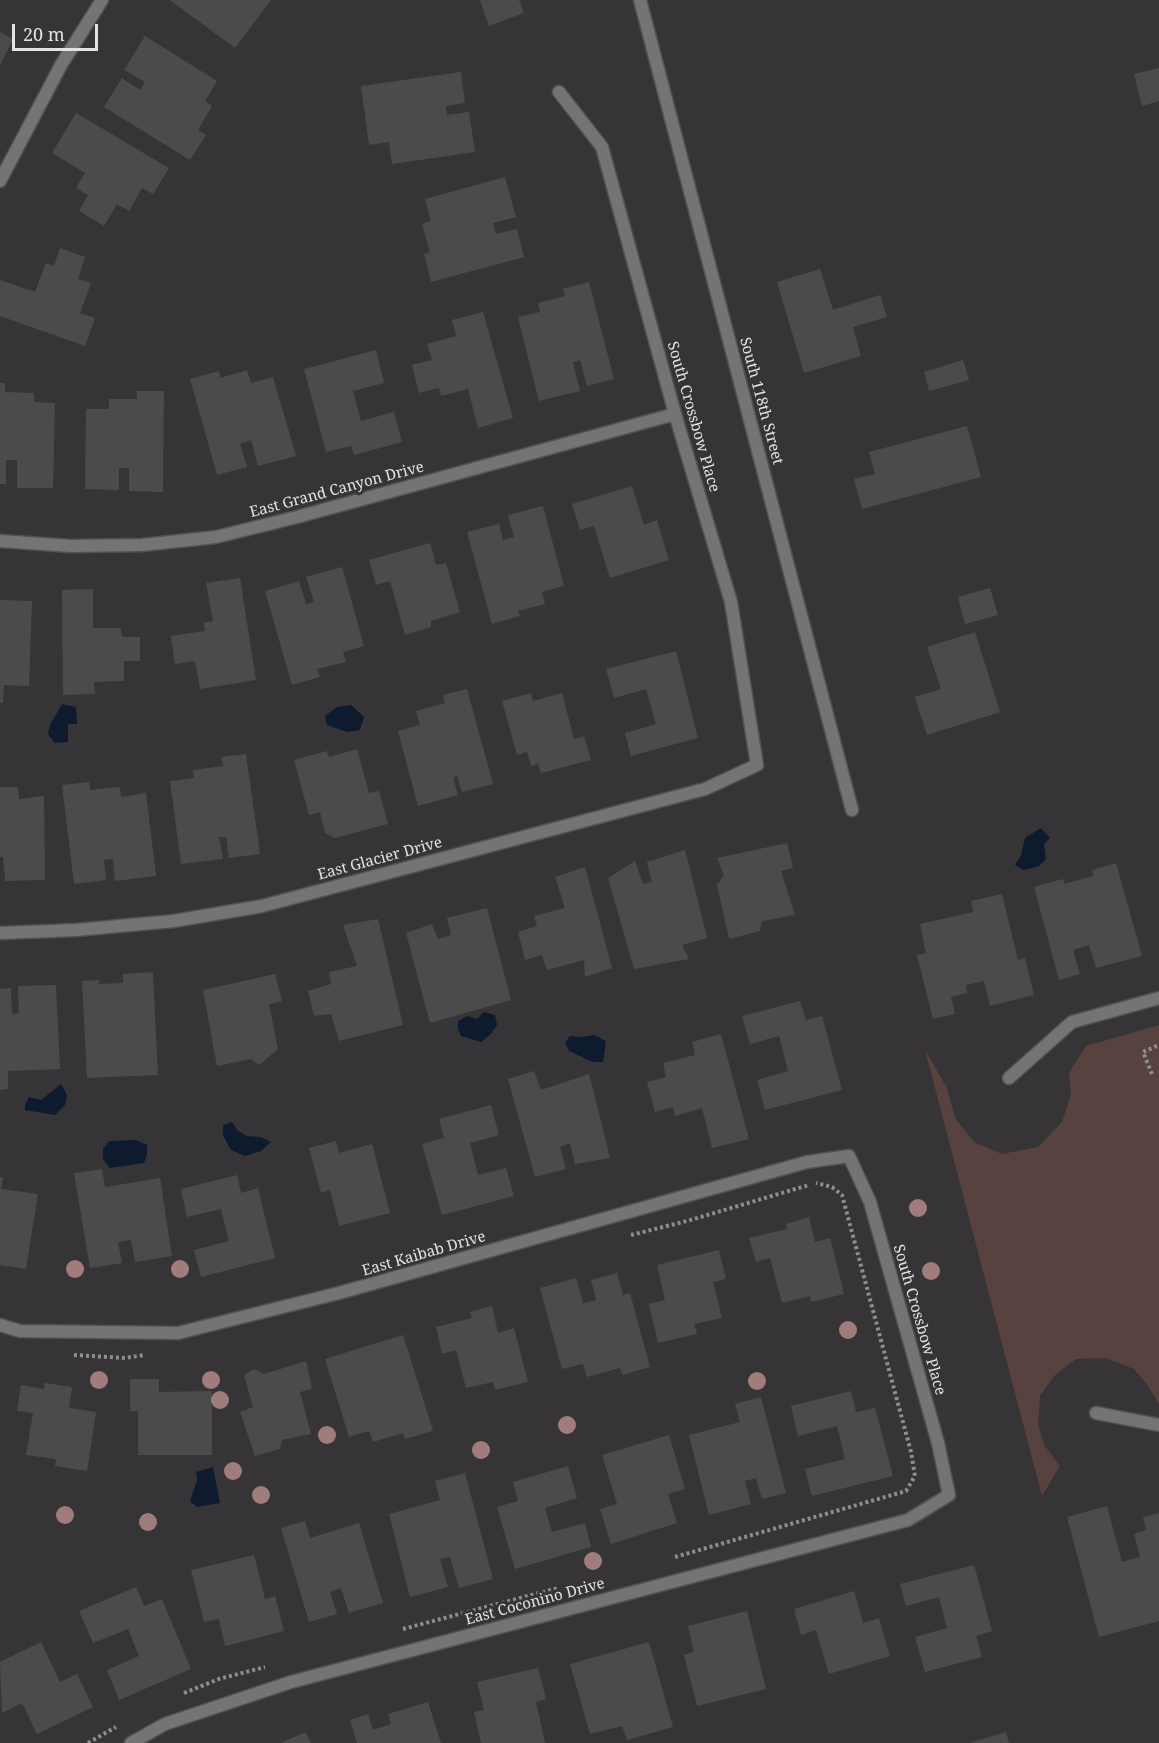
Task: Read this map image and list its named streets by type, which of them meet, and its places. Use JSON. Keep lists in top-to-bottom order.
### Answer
{
  "streets": {
    "street": [
      "South 118th Street",
      "South Crossbow Place",
      "East Grand Canyon Drive",
      "East Glacier Drive",
      "East Kaibab Drive",
      "East Coconino Drive"
    ]
  },
  "crossings": [
    ["South Crossbow Place", "East Grand Canyon Drive"],
    ["South Crossbow Place", "East Glacier Drive"],
    ["South Crossbow Place", "East Kaibab Drive"],
    ["South Crossbow Place", "East Coconino Drive"]
  ],
  "scale_bar": "20 m"
}
